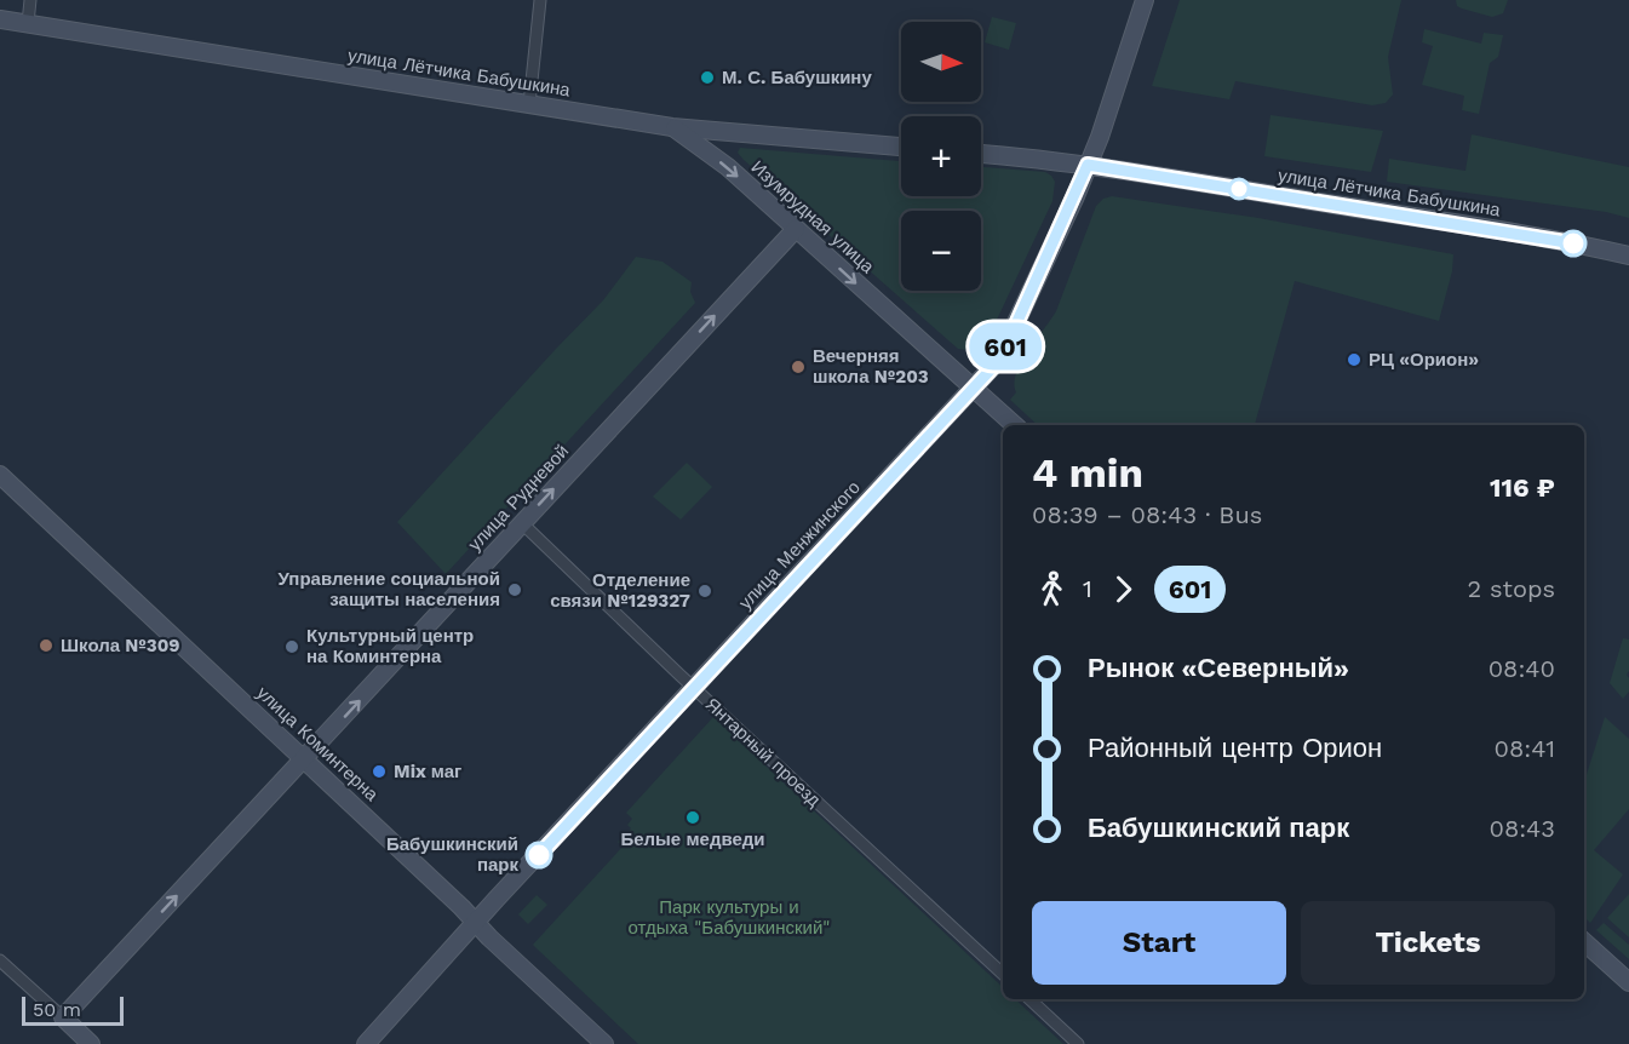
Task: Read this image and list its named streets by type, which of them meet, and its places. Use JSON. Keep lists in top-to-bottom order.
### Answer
{
  "streets": {
    "street": [
      "улица Лётчика Бабушкина",
      "Изумрудная улица",
      "улица Рудневой",
      "улица Менжинского",
      "улица Коминтерна",
      "Янтарный проезд"
    ]
  },
  "crossings": [
    ["улица Лётчика Бабушкина", "Изумрудная улица"],
    ["улица Лётчика Бабушкина", "улица Менжинского"],
    ["Изумрудная улица", "улица Рудневой"],
    ["Изумрудная улица", "улица Менжинского"],
    ["улица Рудневой", "улица Коминтерна"],
    ["улица Рудневой", "Янтарный проезд"],
    ["улица Менжинского", "улица Коминтерна"],
    ["улица Менжинского", "Янтарный проезд"]
  ],
  "one_way": ["Изумрудная улица", "улица Рудневой"],
  "parks": ["Парк культуры и отдыха \"Бабушкинский\""],
  "places": [
    "М. С. Бабушкину",
    "РЦ «Орион»",
    "Вечерняя школа №203",
    "Управление социальной защиты населения",
    "Отделение связи №129327",
    "Школа №309",
    "Культурный центр на Коминтерна",
    "Mix маг",
    "Белые медведи",
    "Бабушкинский парк"
  ],
  "lines": ["bus line 601"],
  "scale_bar": "50 m",
  "north": "right",
  "page": {
    "on_map": "601",
    "map_buttons": ["+", "−"],
    "heading": ["4 min", "08:39 – 08:43 · Bus", "116 ₽"],
    "legs": ["1", "601", "2 stops"],
    "list": [
      {
        "name": "Рынок «Северный»",
        "value": "08:40"
      },
      {
        "name": "Районный центр Орион",
        "value": "08:41"
      },
      {
        "name": "Бабушкинский парк",
        "value": "08:43"
      }
    ],
    "buttons": ["Start", "Tickets"],
    "scale": "50 m"
  }
}
